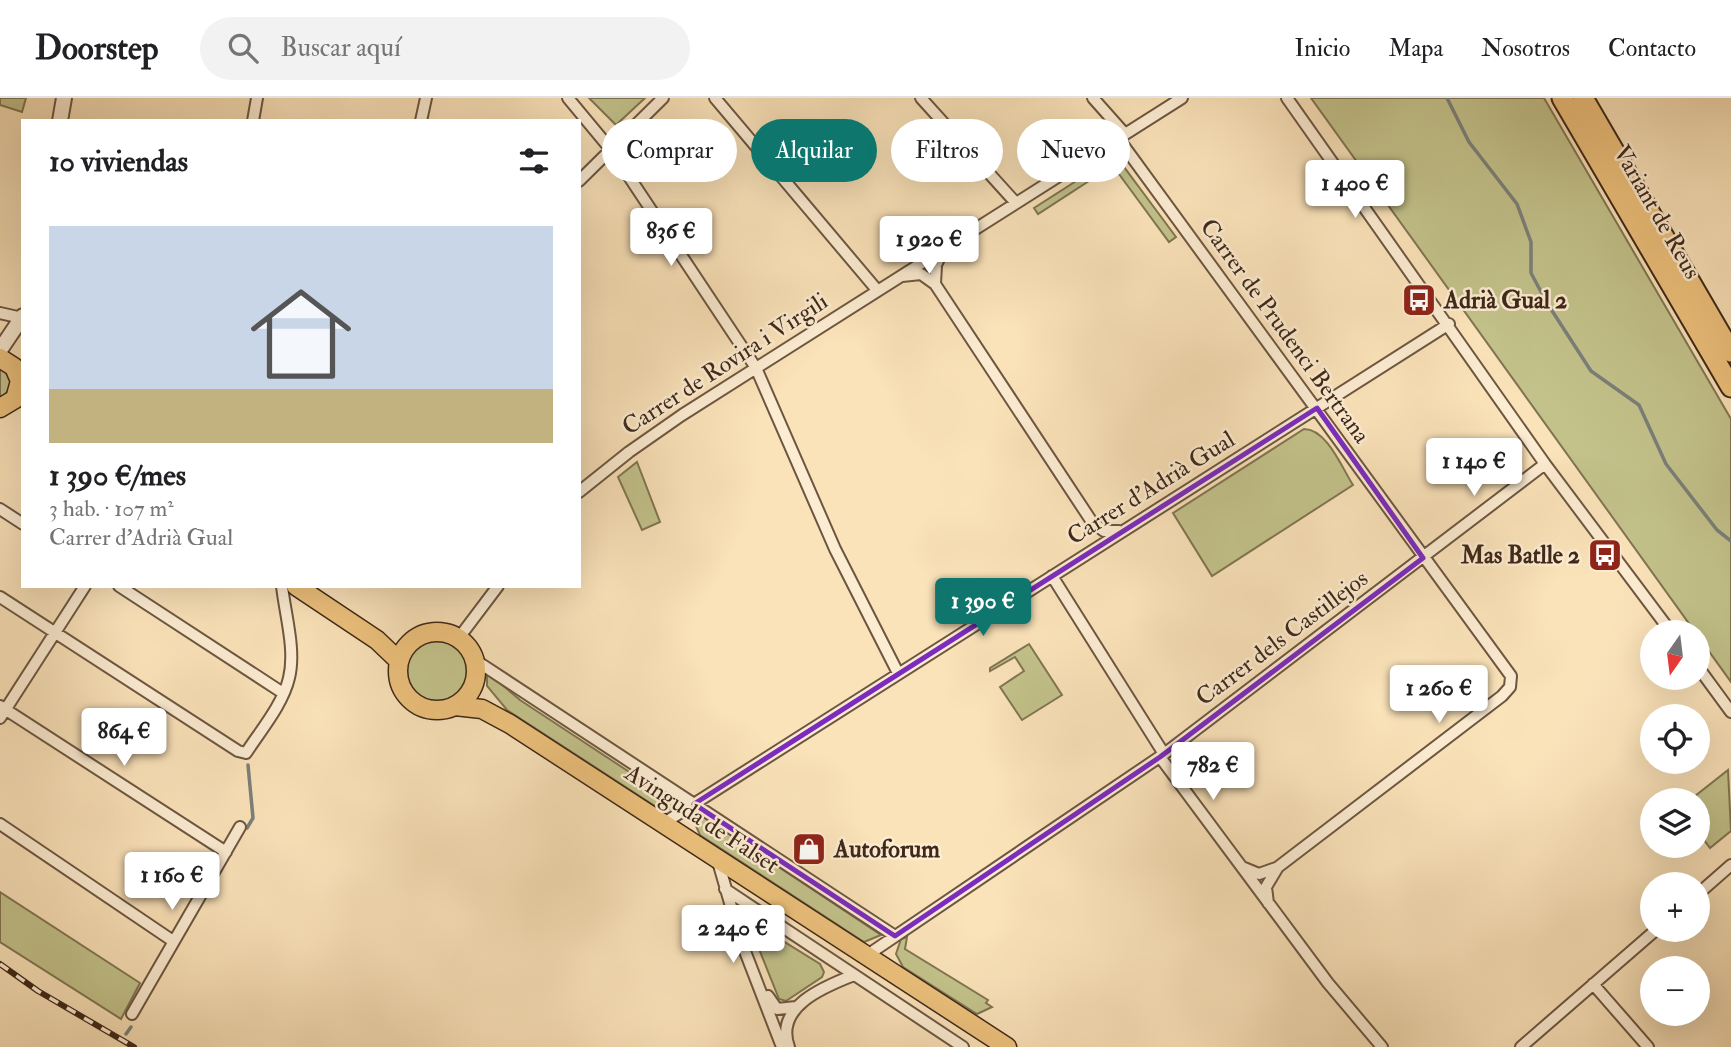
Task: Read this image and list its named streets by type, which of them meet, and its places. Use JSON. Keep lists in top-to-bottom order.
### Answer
{
  "streets": {
    "highway": ["Variant de Reus"],
    "main road": ["Avinguda de Falset"],
    "street": [
      "Carrer de Prudenci Bertrana",
      "Carrer de Rovira i Virgili",
      "Carrer d'Adrià Gual",
      "Carrer dels Castillejos"
    ]
  },
  "crossings": [
    ["Carrer de Prudenci Bertrana", "Carrer d'Adrià Gual"],
    ["Carrer de Prudenci Bertrana", "Carrer dels Castillejos"],
    ["Carrer d'Adrià Gual", "Avinguda de Falset"],
    ["Carrer dels Castillejos", "Avinguda de Falset"]
  ],
  "places": {
    "bus stop": ["Adrià Gual 2", "Mas Batlle 2"],
    "shop": ["Autoforum"]
  },
  "north": "bottom",
  "page": {
    "header": "Doorstep",
    "search": "Buscar aquí",
    "nav": [
      "Inicio",
      "Mapa",
      "Nosotros",
      "Contacto"
    ],
    "chip": [
      "Comprar",
      "Alquilar",
      "Filtros",
      "Nuevo"
    ],
    "heading": "10 viviendas",
    "price": [
      "1 400 €",
      "836 €",
      "1 920 €",
      "1 140 €",
      "1 390 €",
      "1 260 €",
      "864 €",
      "782 €",
      "1 160 €",
      "2 240 €"
    ],
    "list": [
      {
        "name": "1 390 €/mes",
        "note": "3 hab. · 107 m² · Carrer d'Adrià Gual"
      }
    ],
    "map_buttons": ["+", "−"]
  }
}
